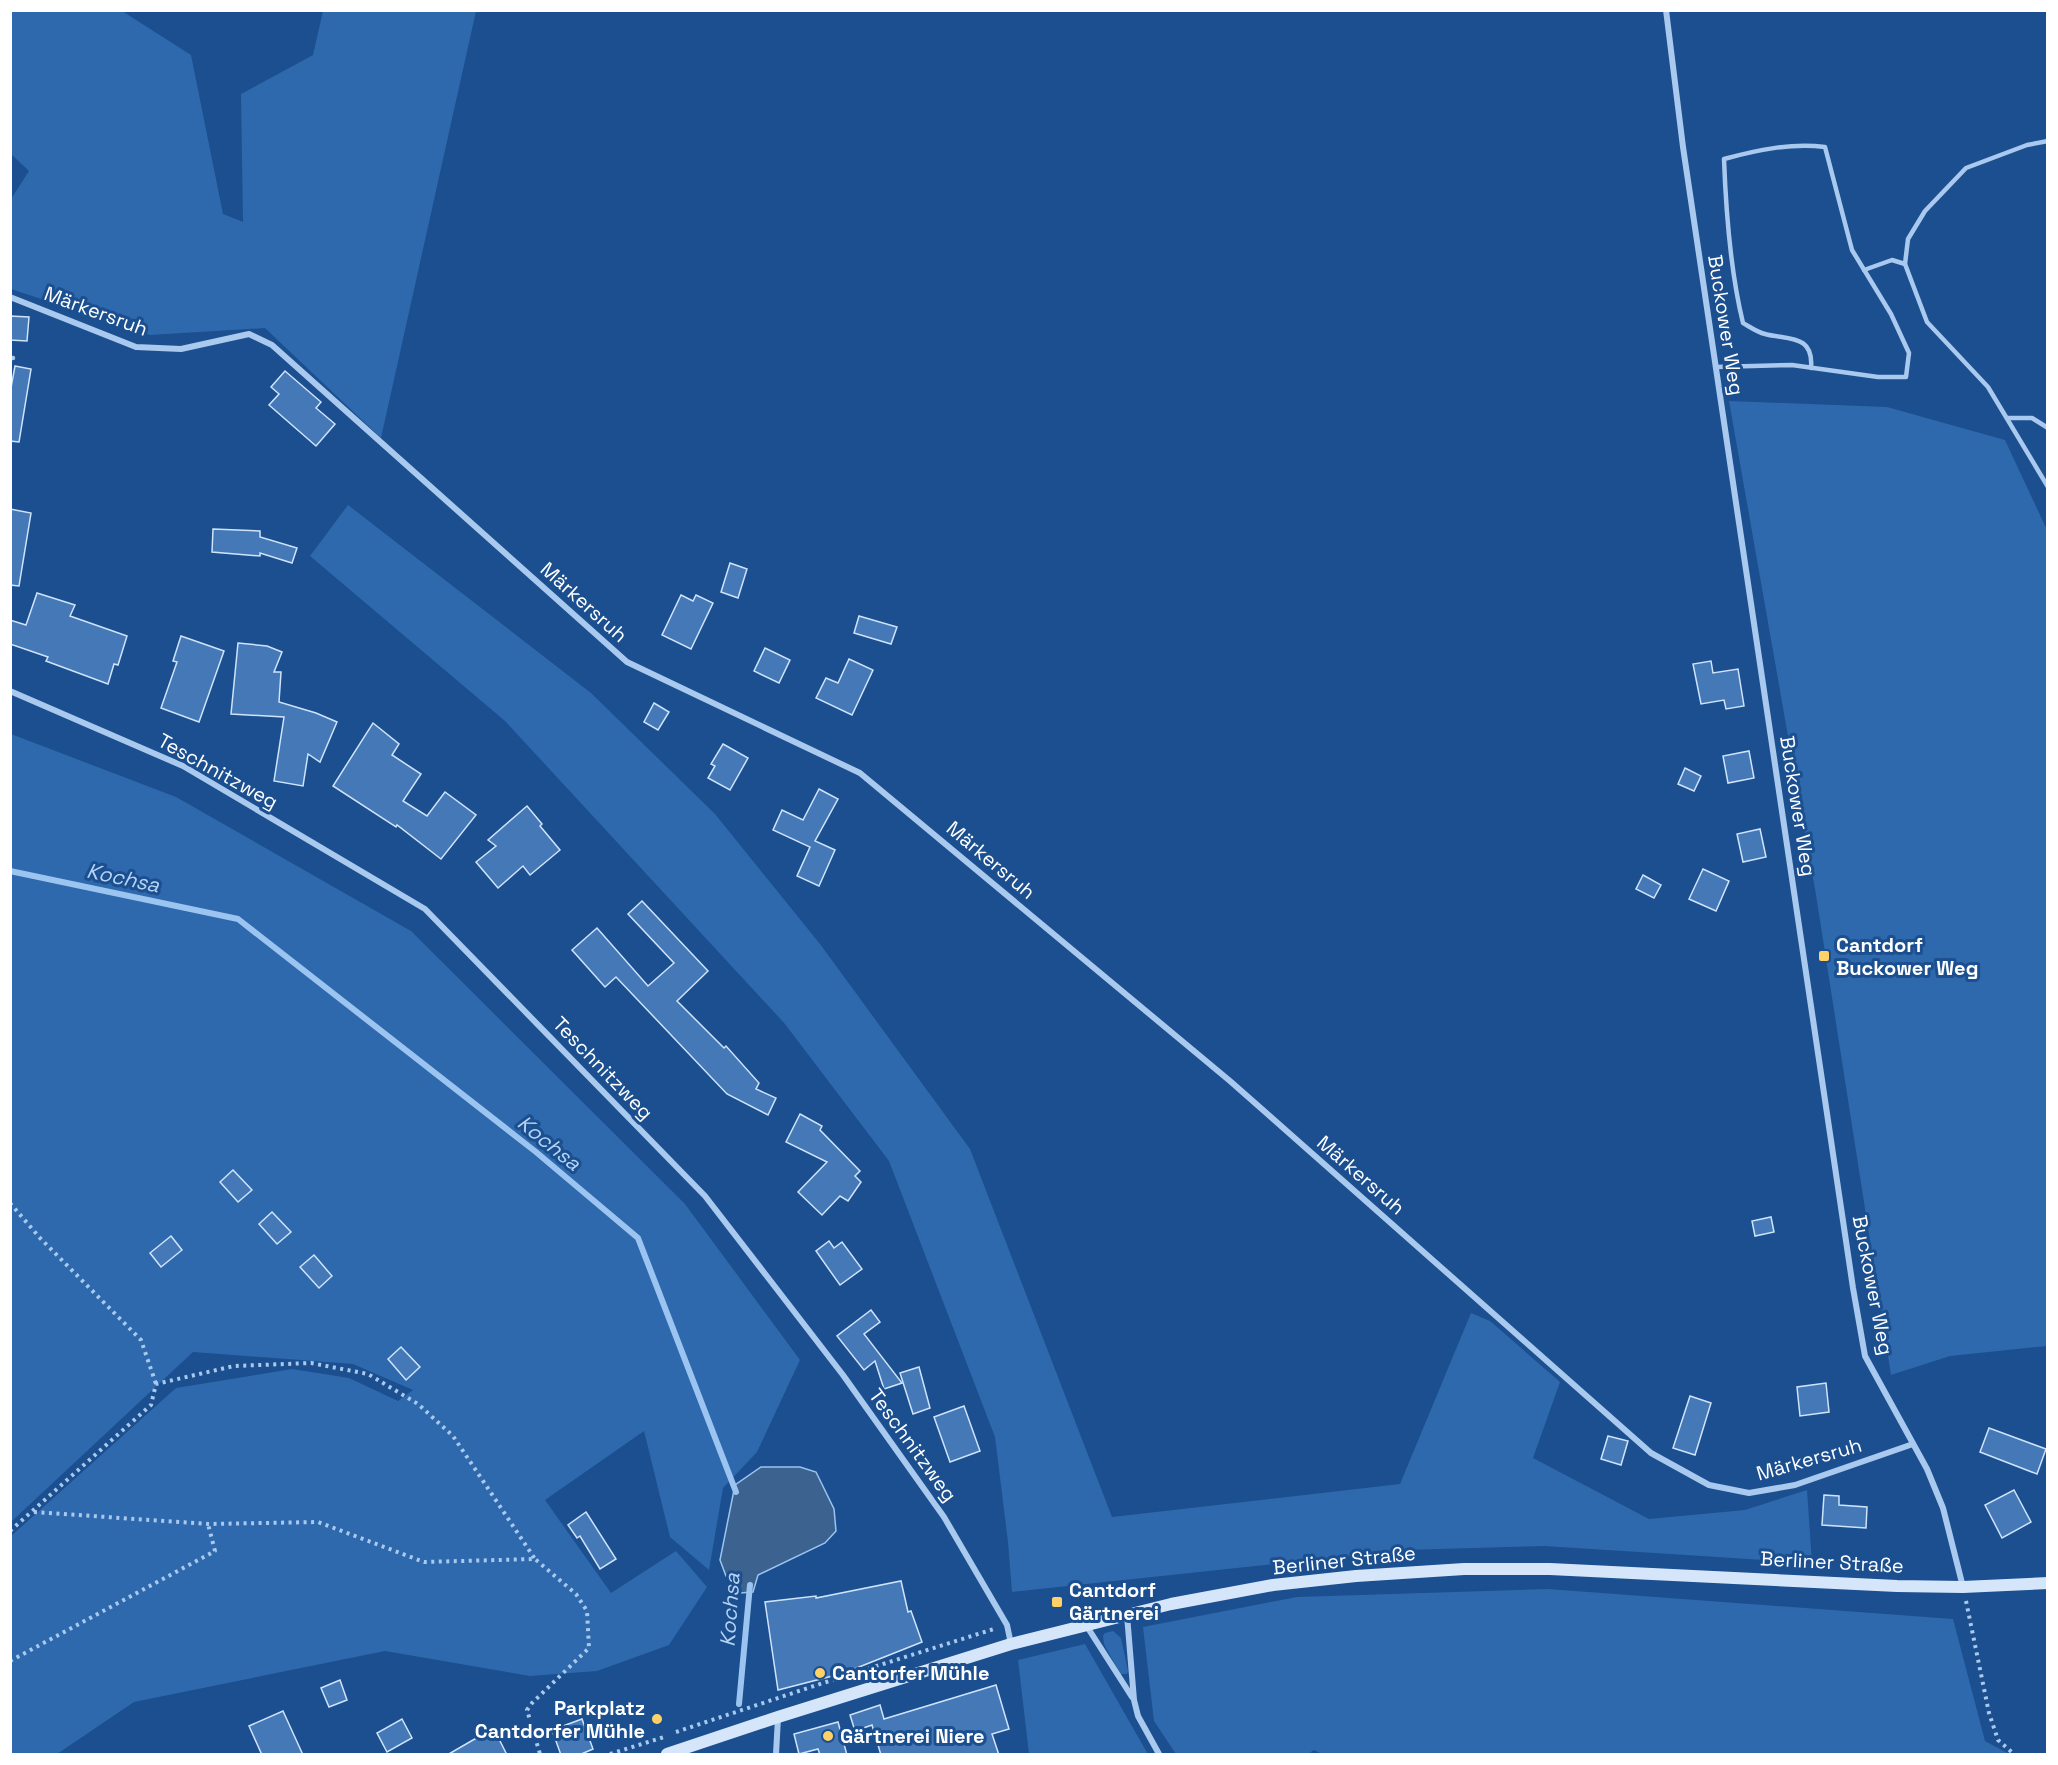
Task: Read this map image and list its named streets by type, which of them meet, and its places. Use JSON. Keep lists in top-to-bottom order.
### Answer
{
  "streets": {
    "main road": ["Berliner Straße"],
    "street": ["Märkersruh", "Buckower Weg", "Teschnitzweg"]
  },
  "crossings": [
    ["Märkersruh", "Buckower Weg"],
    ["Buckower Weg", "Berliner Straße"],
    ["Teschnitzweg", "Berliner Straße"]
  ],
  "water": ["Kochsa"],
  "places": {
    "transit": ["Cantdorf Buckower Weg", "Cantdorf Gärtnerei"],
    "other": ["Cantorfer Mühle", "Parkplatz Cantdorfer Mühle", "Gärtnerei Niere"]
  }
}
